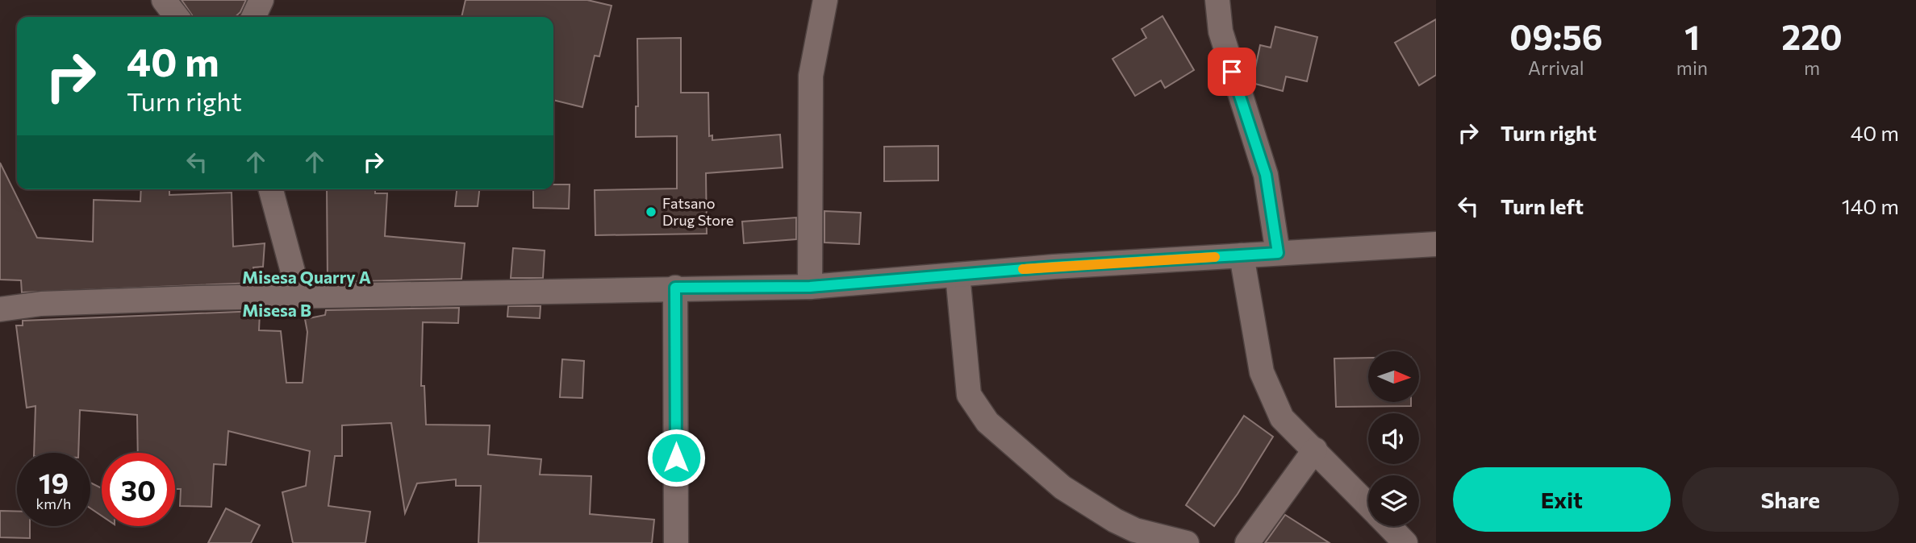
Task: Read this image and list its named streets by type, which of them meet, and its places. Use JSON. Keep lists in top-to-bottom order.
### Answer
{
  "districts": ["Misesa Quarry A", "Misesa B"],
  "places": ["Fatsano Drug Store"],
  "north": "right",
  "page": {
    "eta": [
      "09:56",
      "Arrival",
      "1",
      "min",
      "220",
      "m"
    ],
    "turn": ["40 m", "Turn right"],
    "list": [
      {
        "name": "Turn right",
        "value": "40 m"
      },
      {
        "name": "Turn left",
        "value": "140 m"
      }
    ],
    "speed": "19 km/h",
    "limit": "30",
    "buttons": ["Exit", "Share"]
  }
}
